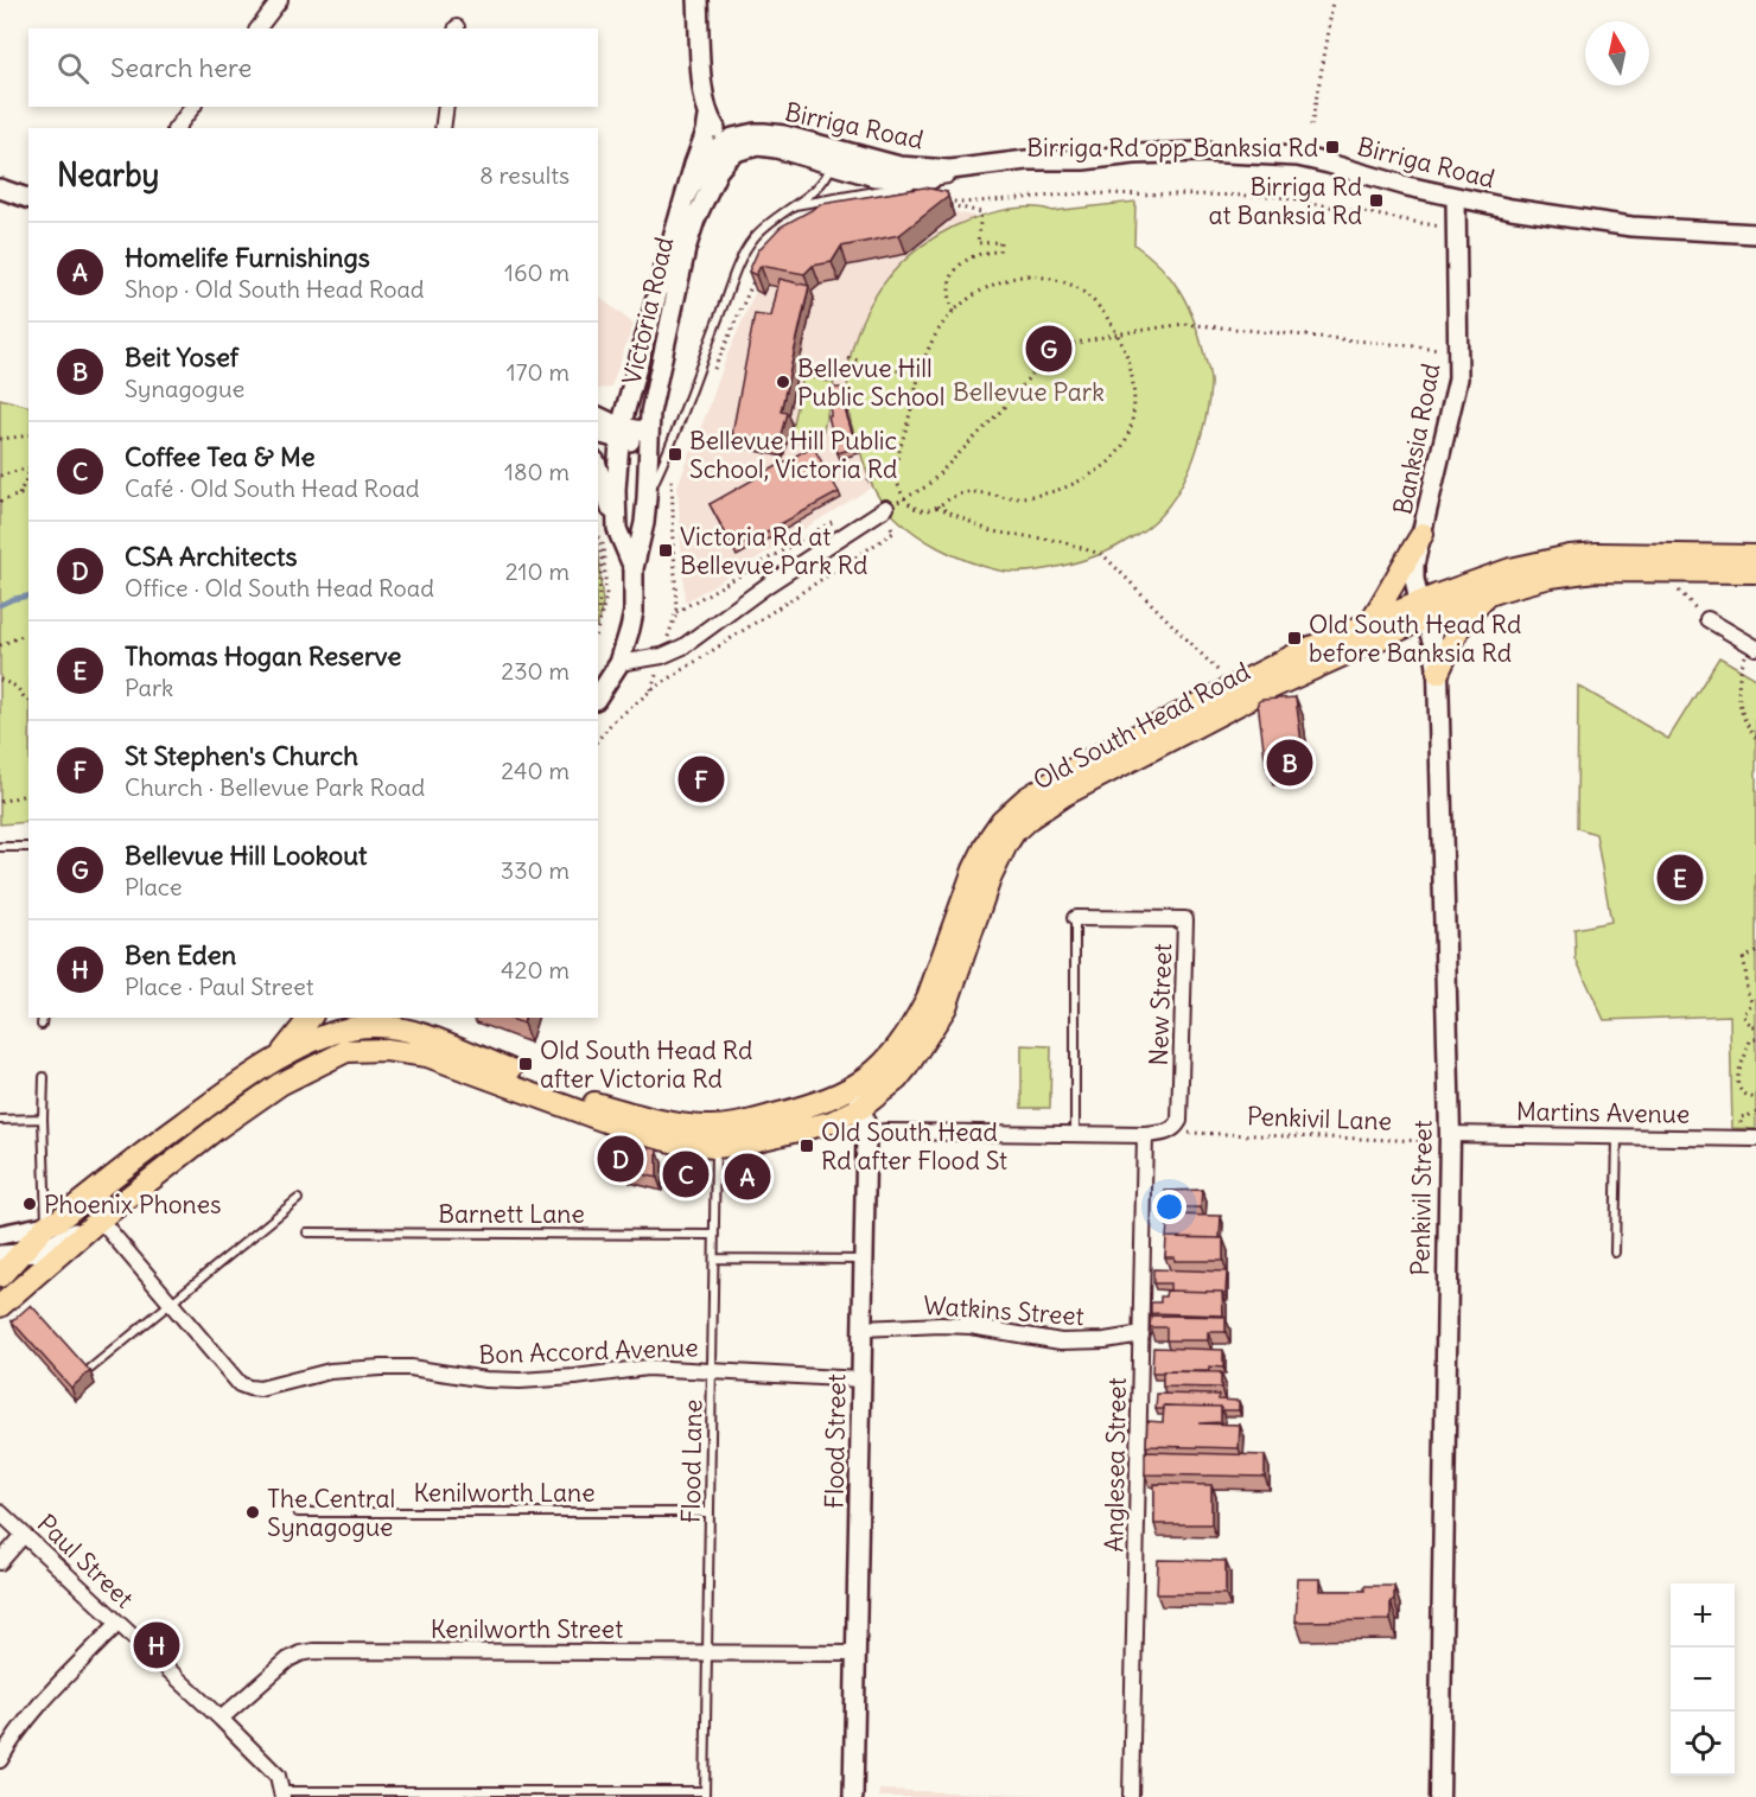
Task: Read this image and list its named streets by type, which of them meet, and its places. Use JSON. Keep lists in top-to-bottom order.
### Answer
{
  "streets": {
    "main road": ["Old South Head Road", "Penkivil Street"],
    "street": [
      "Birriga Road",
      "Victoria Road",
      "Banksia Road",
      "New Street",
      "Martins Avenue",
      "Watkins Street",
      "Bon Accord Avenue",
      "Flood Street",
      "Anglesea Street",
      "Paul Street",
      "Kenilworth Street"
    ],
    "lane": ["Barnett Lane", "Flood Lane", "Kenilworth Lane"],
    "path": ["Penkivil Lane"]
  },
  "crossings": [
    ["Birriga Road", "Victoria Road"],
    ["Birriga Road", "Banksia Road"],
    ["Banksia Road", "Old South Head Road"],
    ["Banksia Road", "Penkivil Street"],
    ["Old South Head Road", "Penkivil Street"],
    ["Old South Head Road", "Bon Accord Avenue"],
    ["Old South Head Road", "Flood Street"],
    ["Old South Head Road", "Flood Lane"],
    ["New Street", "Anglesea Street"],
    ["Martins Avenue", "Penkivil Street"],
    ["Barnett Lane", "Flood Lane"],
    ["Watkins Street", "Flood Street"],
    ["Watkins Street", "Anglesea Street"],
    ["Bon Accord Avenue", "Flood Street"],
    ["Bon Accord Avenue", "Flood Lane"],
    ["Flood Street", "Kenilworth Street"],
    ["Flood Lane", "Kenilworth Lane"],
    ["Flood Lane", "Kenilworth Street"],
    ["Paul Street", "Kenilworth Street"]
  ],
  "parks": ["Bellevue Park"],
  "places": {
    "transit": [
      "Birriga Rd opp Banksia Rd",
      "Birriga Rd at Banksia Rd",
      "Bellevue Hill Public School, Victoria Rd",
      "Victoria Rd at Bellevue Park Rd",
      "Old South Head Rd before Banksia Rd",
      "Old South Head Rd after Victoria Rd",
      "Old South Head Rd after Flood St"
    ],
    "other": ["Bellevue Hill Public School", "Phoenix Phones", "The Central Synagogue"]
  },
  "north": "top",
  "page": {
    "search": "Search here",
    "heading": ["Nearby", "8 results"],
    "list": [
      {
        "mark": "A",
        "name": "Homelife Furnishings",
        "note": "Shop · Old South Head Road",
        "value": "160 m"
      },
      {
        "mark": "B",
        "name": "Beit Yosef",
        "note": "Synagogue",
        "value": "170 m"
      },
      {
        "mark": "C",
        "name": "Coffee Tea & Me",
        "note": "Café · Old South Head Road",
        "value": "180 m"
      },
      {
        "mark": "D",
        "name": "CSA Architects",
        "note": "Office · Old South Head Road",
        "value": "210 m"
      },
      {
        "mark": "E",
        "name": "Thomas Hogan Reserve",
        "note": "Park",
        "value": "230 m"
      },
      {
        "mark": "F",
        "name": "St Stephen's Church",
        "note": "Church · Bellevue Park Road",
        "value": "240 m"
      },
      {
        "mark": "G",
        "name": "Bellevue Hill Lookout",
        "note": "Place",
        "value": "330 m"
      },
      {
        "mark": "H",
        "name": "Ben Eden",
        "note": "Place · Paul Street",
        "value": "420 m"
      }
    ],
    "pins": [
      "G",
      "B",
      "F",
      "E",
      "D",
      "C",
      "A",
      "H"
    ],
    "map_buttons": ["+", "−"]
  }
}
